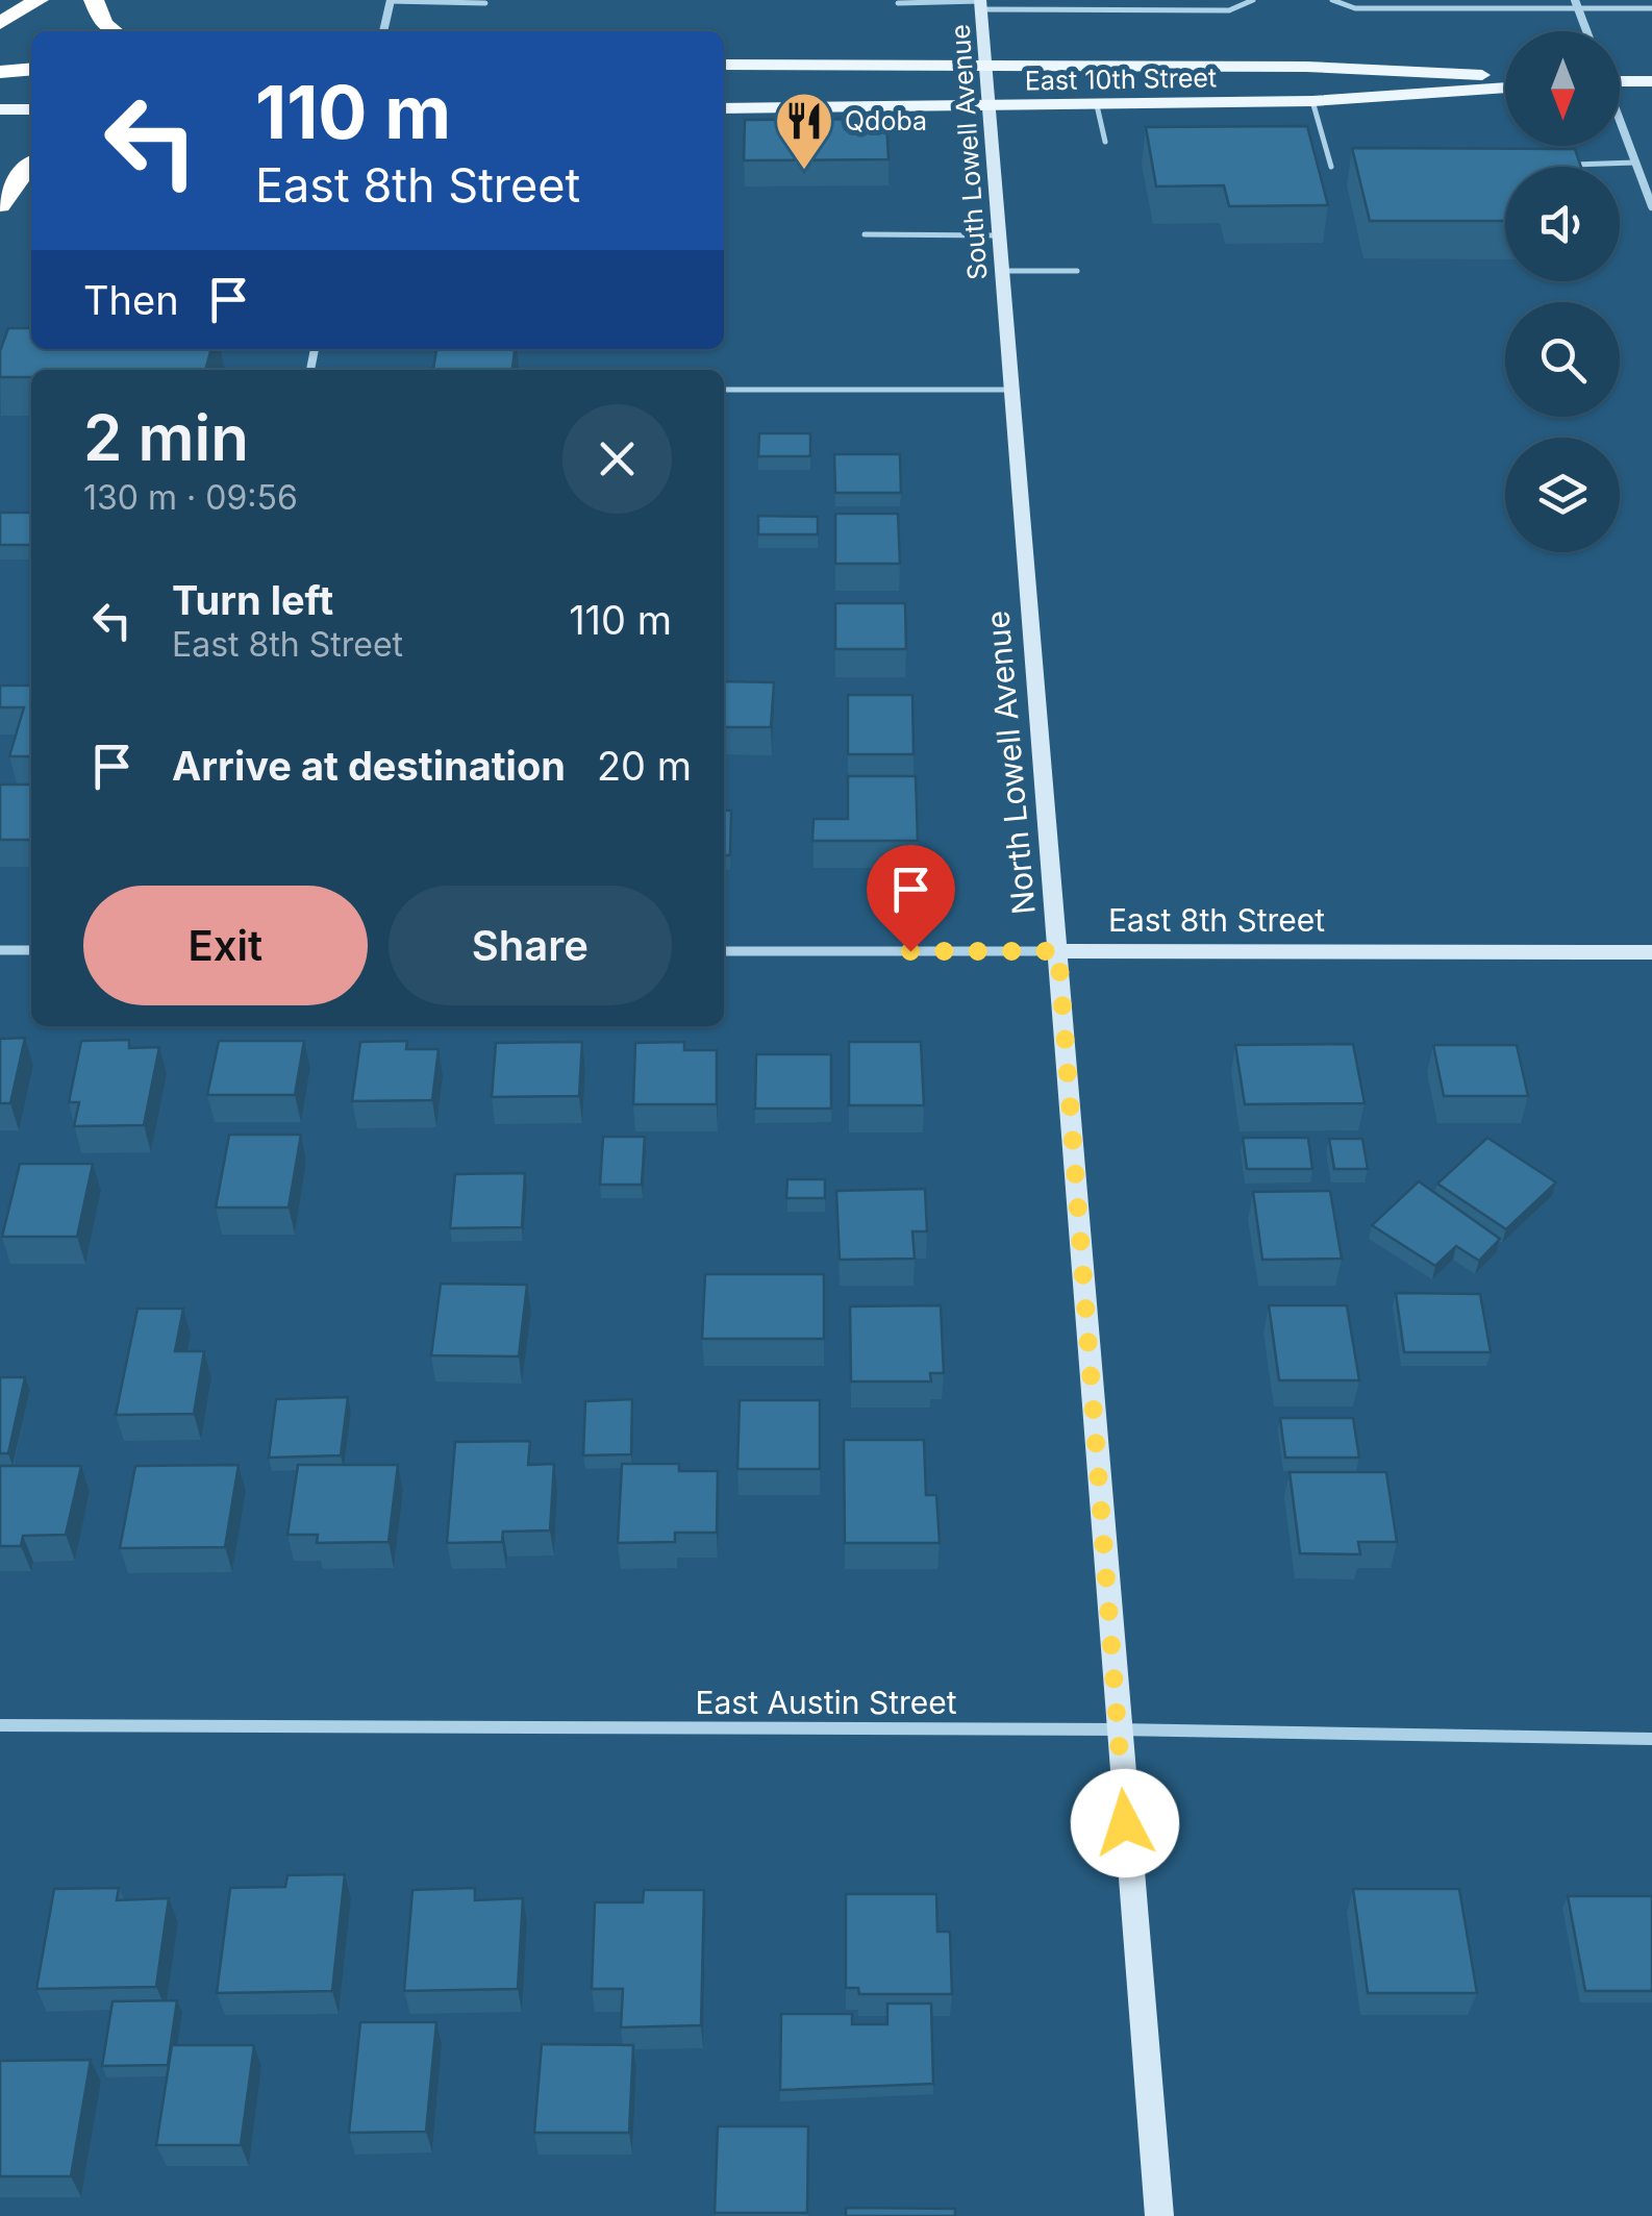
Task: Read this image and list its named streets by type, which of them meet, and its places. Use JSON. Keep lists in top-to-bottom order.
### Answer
{
  "streets": {
    "main road": ["East 10th Street"],
    "street": [
      "South Lowell Avenue",
      "North Lowell Avenue",
      "East 8th Street",
      "East Austin Street"
    ]
  },
  "crossings": [
    ["East 10th Street", "South Lowell Avenue"],
    ["South Lowell Avenue", "North Lowell Avenue"],
    ["North Lowell Avenue", "East 8th Street"],
    ["North Lowell Avenue", "East Austin Street"]
  ],
  "places": {
    "restaurant": ["Qdoba"]
  },
  "north": "bottom",
  "page": {
    "turn": ["110 m", "East 8th Street"],
    "then": "Then",
    "heading": ["2 min", "130 m · 09:56"],
    "list": [
      {
        "name": "Turn left",
        "note": "East 8th Street",
        "value": "110 m"
      },
      {
        "name": "Arrive at destination",
        "value": "20 m"
      }
    ],
    "buttons": ["Exit", "Share"]
  }
}
